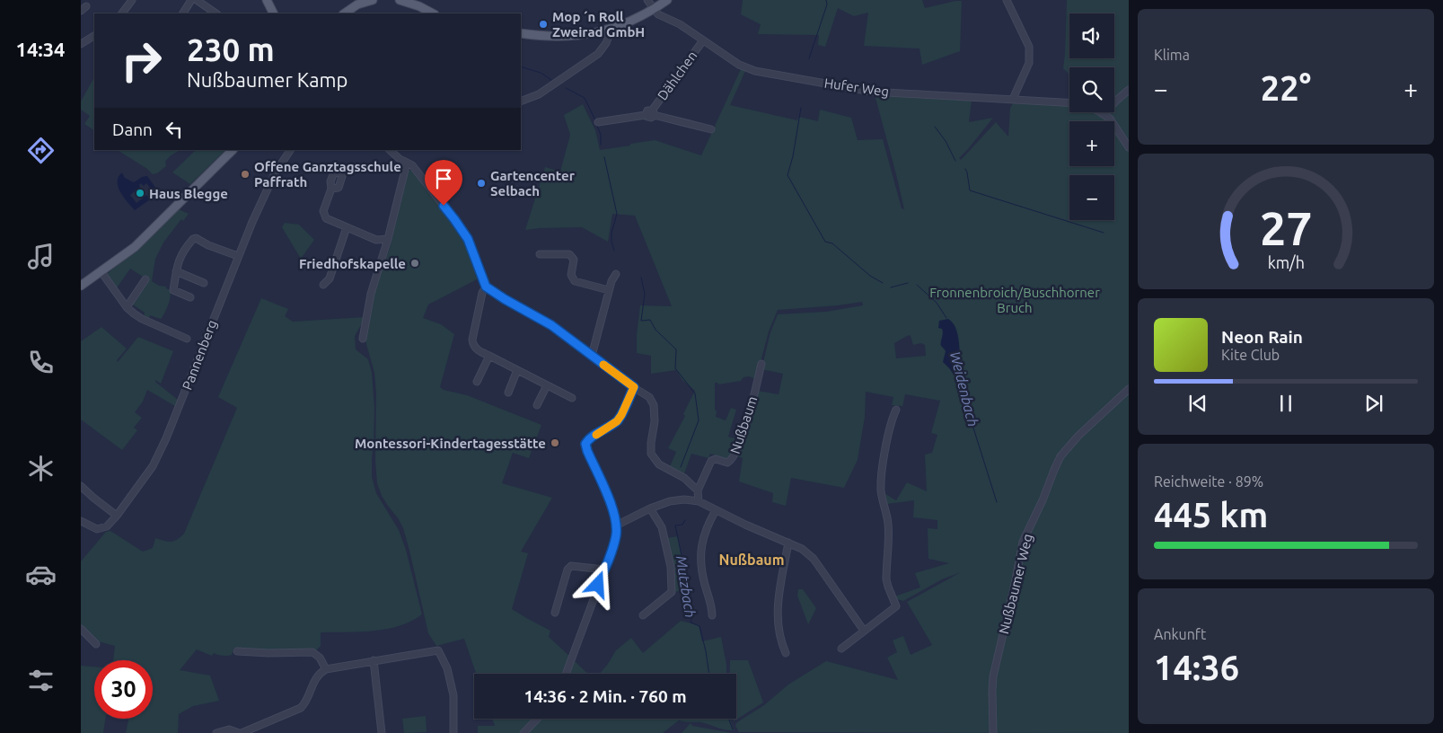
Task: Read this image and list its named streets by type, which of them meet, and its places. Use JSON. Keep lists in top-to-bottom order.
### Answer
{
  "streets": {
    "street": [
      "Dählchen",
      "Hufer Weg",
      "Pannenberg",
      "Nußbaum",
      "Nußbaumer Weg"
    ]
  },
  "crossings": [
    ["Dählchen", "Hufer Weg"]
  ],
  "districts": ["Nußbaum"],
  "water": ["Weidenbach", "Mutzbach"],
  "parks": ["Fronnenbroich/Buschhorner Bruch"],
  "places": [
    "Mop ´n Roll Zweirad GmbH",
    "Offene Ganztagsschule Paffrath",
    "Gartencenter Selbach",
    "Haus Blegge",
    "Friedhofskapelle",
    "Montessori-Kindertagesstätte"
  ],
  "page": {
    "tabs": "14:34",
    "tile": [
      "Klima",
      ["Reichweite · 89%", "445 km"],
      ["Ankunft", "14:36"]
    ],
    "map_buttons": ["+", "−"],
    "turn": ["230 m", "Nußbaumer Kamp"],
    "heat": ["−", "22°", "+"],
    "then": "Dann",
    "song": ["Neon Rain", "Kite Club"],
    "limit": "30",
    "trip": "14:36 · 2 Min. · 760 m",
    "gauge": ["27", "km/h"]
  }
}
